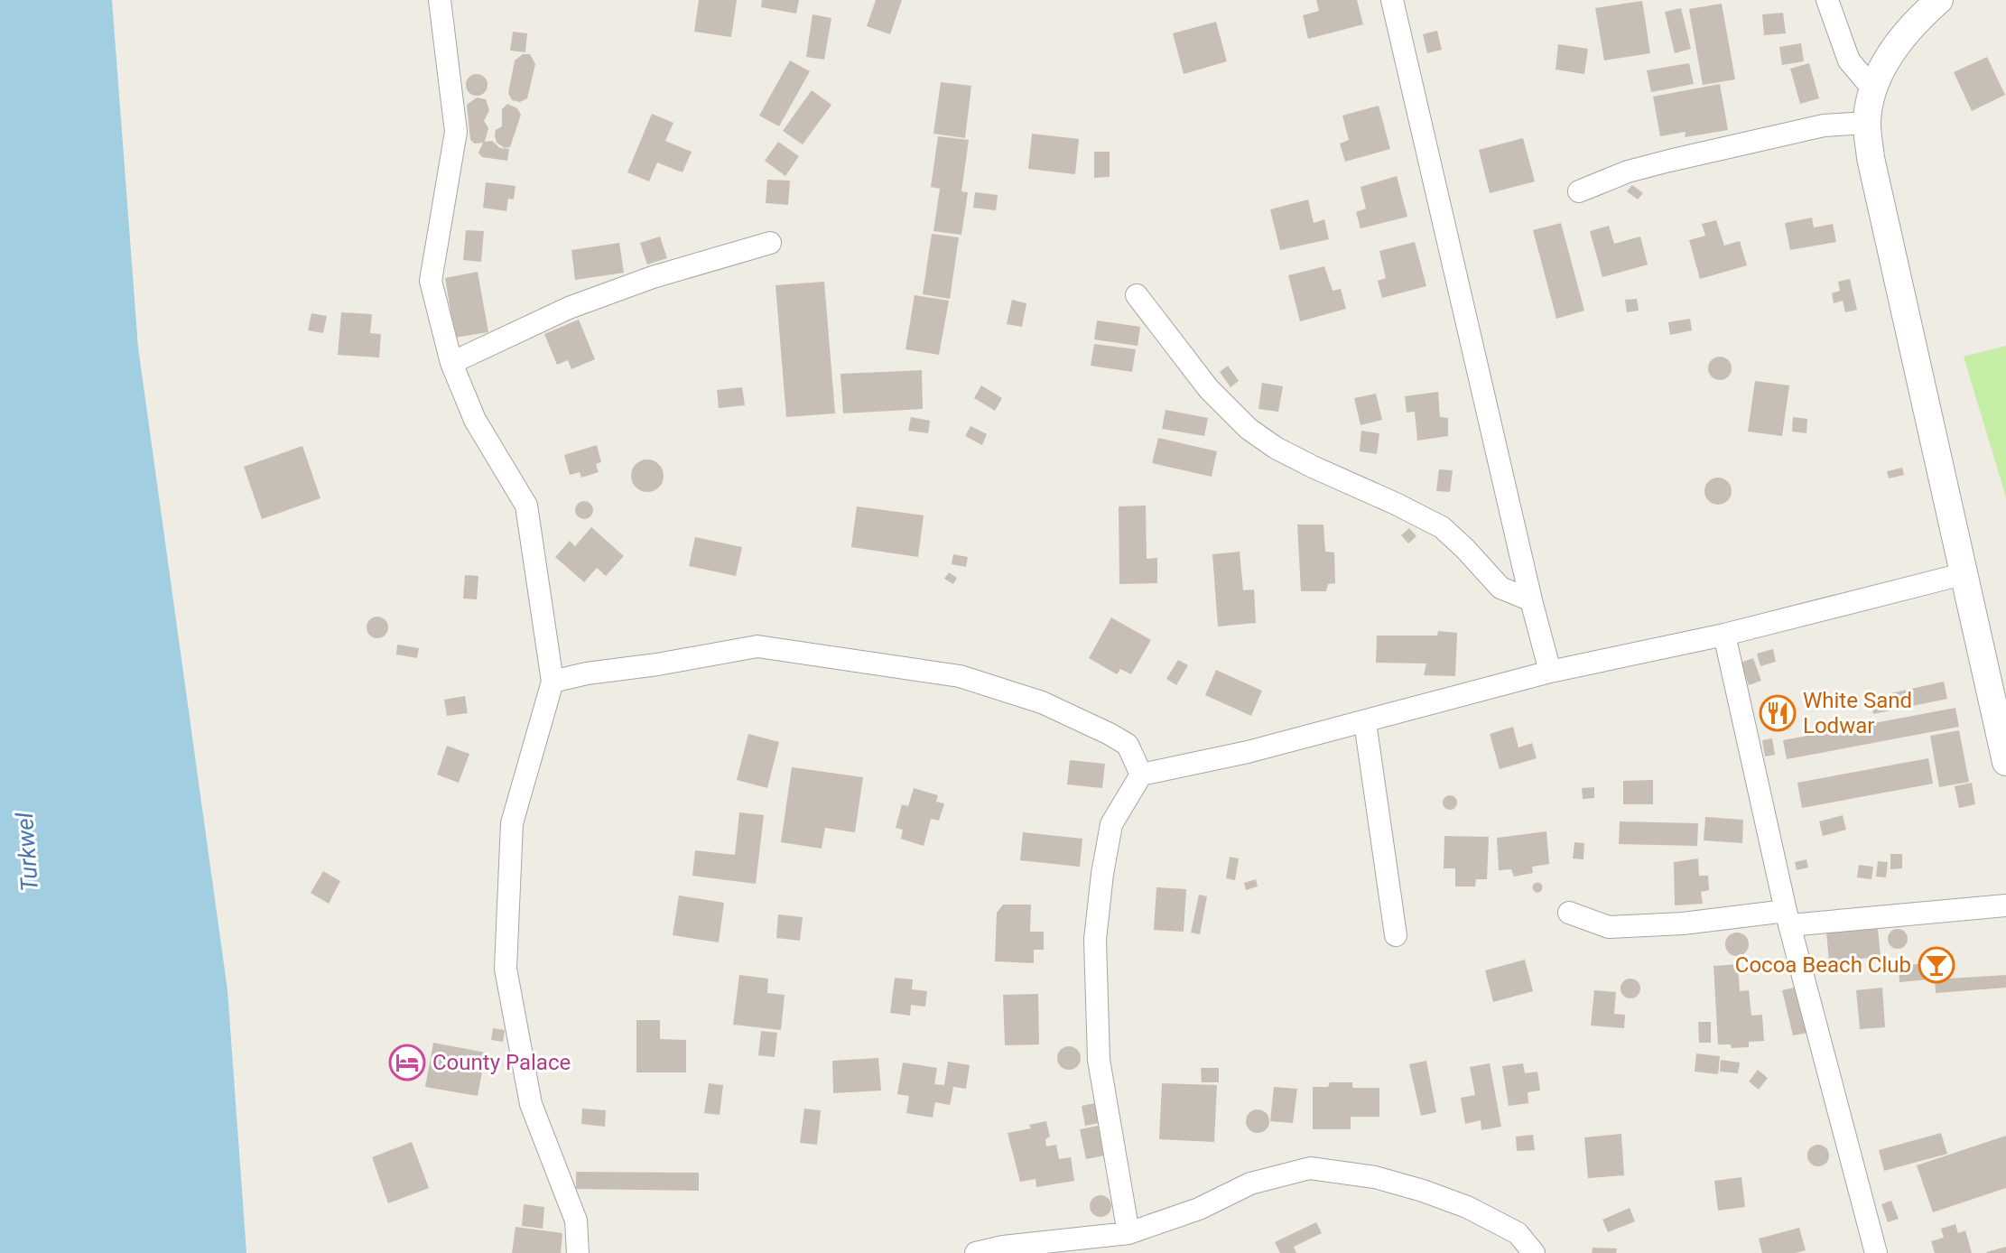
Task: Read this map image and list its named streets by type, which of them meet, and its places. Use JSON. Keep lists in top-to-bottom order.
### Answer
{
  "water": ["Turkwel"],
  "places": {
    "restaurant": ["White Sand Lodwar"],
    "bar": ["Cocoa Beach Club"],
    "hotel": ["County Palace"]
  }
}
